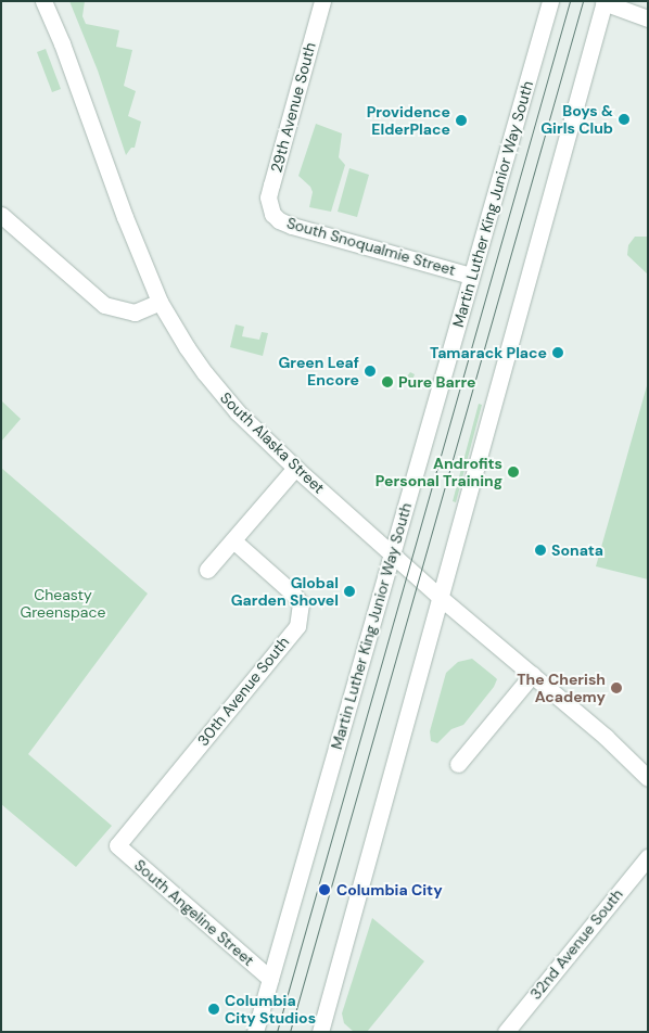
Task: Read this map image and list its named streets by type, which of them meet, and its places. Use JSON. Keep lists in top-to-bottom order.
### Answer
{
  "streets": {
    "main road": [
      "29th Avenue South",
      "Martin Luther King Junior Way South",
      "South Snoqualmie Street",
      "South Alaska Street",
      "30th Avenue South",
      "South Angeline Street",
      "32nd Avenue South"
    ]
  },
  "crossings": [
    ["29th Avenue South", "South Snoqualmie Street"],
    ["Martin Luther King Junior Way South", "South Snoqualmie Street"],
    ["Martin Luther King Junior Way South", "South Alaska Street"],
    ["Martin Luther King Junior Way South", "South Angeline Street"],
    ["30th Avenue South", "South Angeline Street"]
  ],
  "parks": ["Cheasty Greenspace"],
  "places": [
    "Boys & Girls Club",
    "Providence ElderPlace",
    "Tamarack Place",
    "Green Leaf Encore",
    "Pure Barre",
    "Androfits Personal Training",
    "Sonata",
    "Global Garden Shovel",
    "The Cherish Academy",
    "Columbia City",
    "Columbia City Studios"
  ]
}
